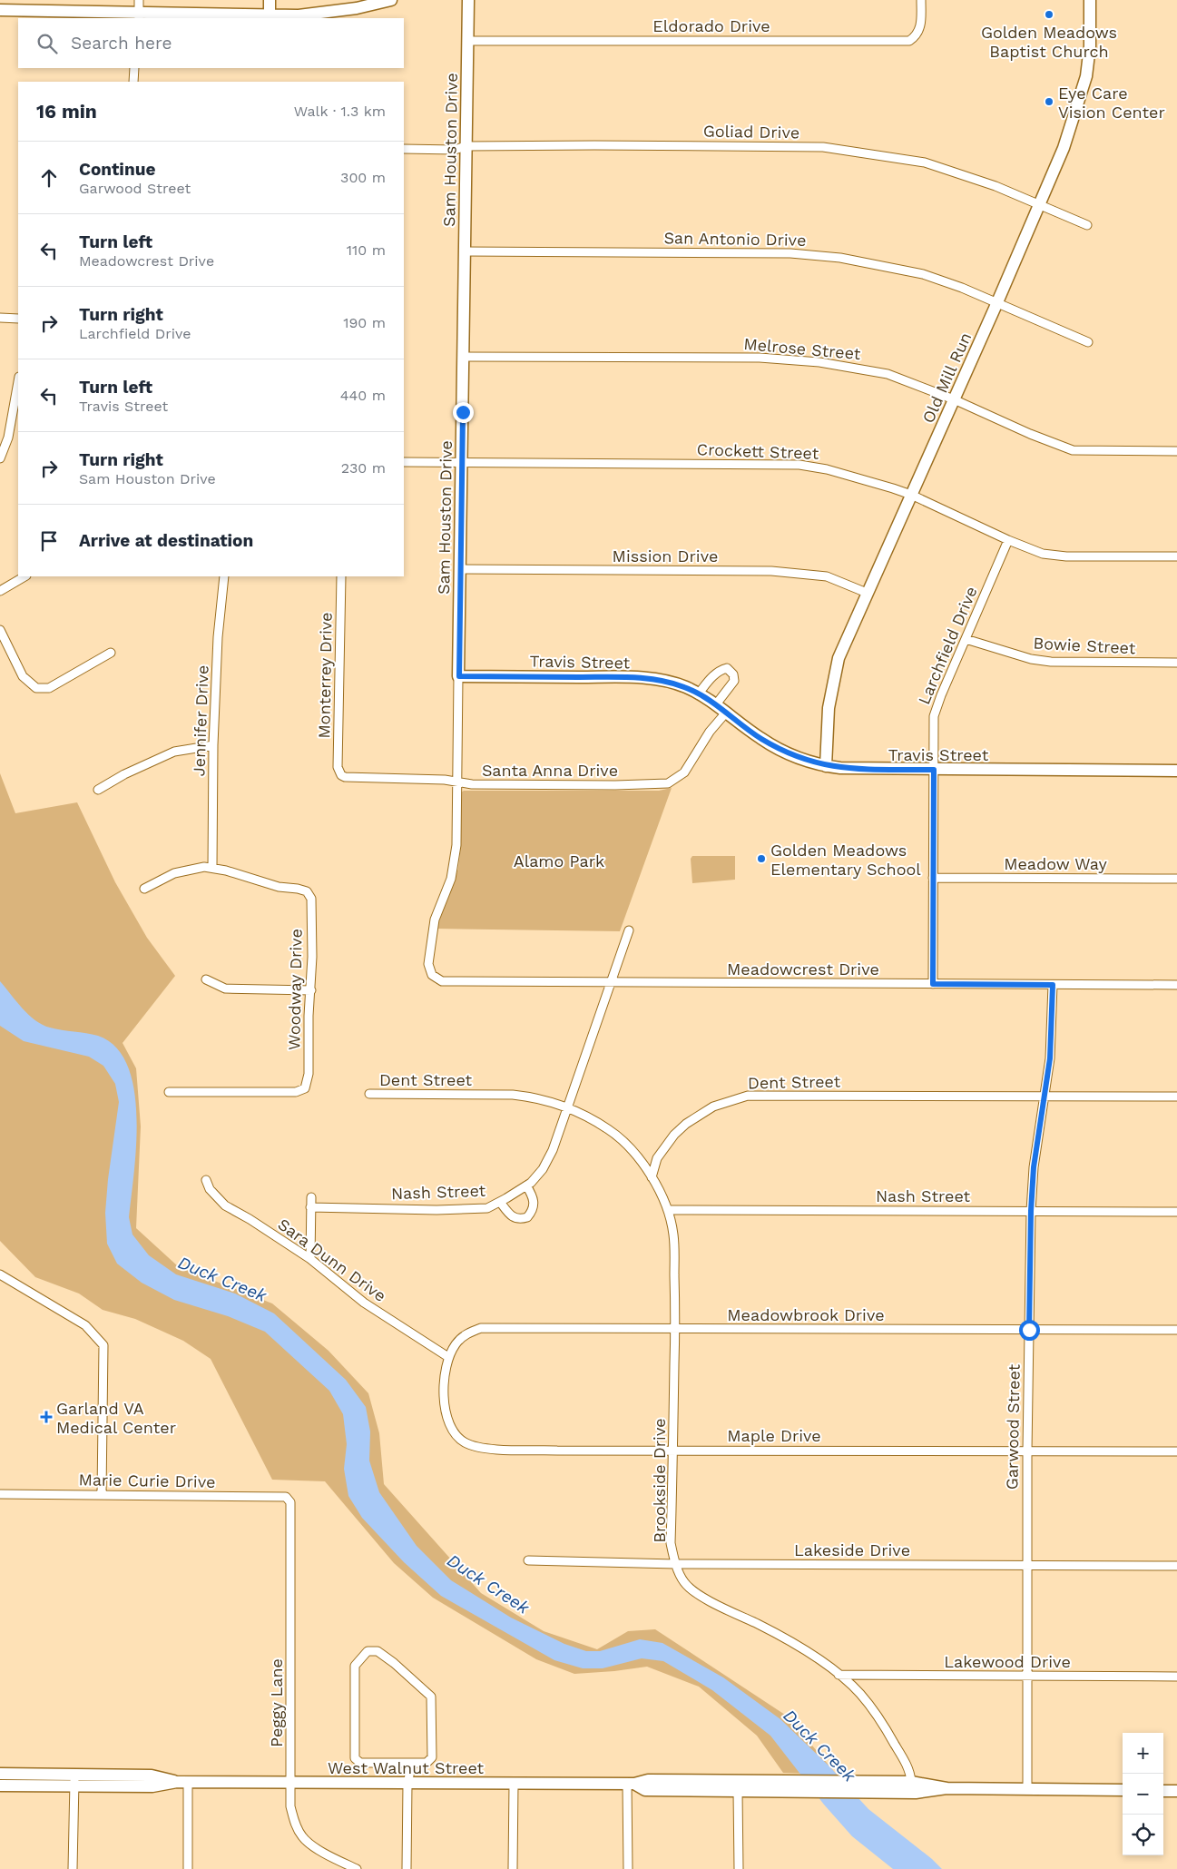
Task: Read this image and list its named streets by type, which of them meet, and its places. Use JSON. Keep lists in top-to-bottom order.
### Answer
{
  "streets": {
    "street": [
      "Eldorado Drive",
      "Goliad Drive",
      "Sam Houston Drive",
      "San Antonio Drive",
      "Melrose Street",
      "Old Mill Run",
      "Crockett Street",
      "Mission Drive",
      "Larchfield Drive",
      "Bowie Street",
      "Travis Street",
      "Monterrey Drive",
      "Jennifer Drive",
      "Santa Anna Drive",
      "Meadow Way",
      "Meadowcrest Drive",
      "Woodway Drive",
      "Dent Street",
      "Nash Street",
      "Sara Dunn Drive",
      "Meadowbrook Drive",
      "Garwood Street",
      "Maple Drive",
      "Marie Curie Drive",
      "Brookside Drive",
      "Lakeside Drive",
      "Lakewood Drive",
      "Peggy Lane",
      "West Walnut Street"
    ]
  },
  "crossings": [
    ["Eldorado Drive", "Sam Houston Drive"],
    ["Goliad Drive", "Sam Houston Drive"],
    ["Goliad Drive", "Old Mill Run"],
    ["Sam Houston Drive", "San Antonio Drive"],
    ["Sam Houston Drive", "Melrose Street"],
    ["Sam Houston Drive", "Crockett Street"],
    ["Sam Houston Drive", "Mission Drive"],
    ["Sam Houston Drive", "Travis Street"],
    ["Sam Houston Drive", "Santa Anna Drive"],
    ["Sam Houston Drive", "Meadowcrest Drive"],
    ["San Antonio Drive", "Old Mill Run"],
    ["Melrose Street", "Old Mill Run"],
    ["Old Mill Run", "Crockett Street"],
    ["Old Mill Run", "Mission Drive"],
    ["Old Mill Run", "Travis Street"],
    ["Crockett Street", "Larchfield Drive"],
    ["Larchfield Drive", "Bowie Street"],
    ["Larchfield Drive", "Travis Street"],
    ["Larchfield Drive", "Meadow Way"],
    ["Larchfield Drive", "Meadowcrest Drive"],
    ["Travis Street", "Santa Anna Drive"],
    ["Monterrey Drive", "Santa Anna Drive"],
    ["Jennifer Drive", "Woodway Drive"],
    ["Meadowcrest Drive", "Garwood Street"],
    ["Dent Street", "Nash Street"],
    ["Dent Street", "Garwood Street"],
    ["Dent Street", "Brookside Drive"],
    ["Nash Street", "Garwood Street"],
    ["Nash Street", "Brookside Drive"],
    ["Sara Dunn Drive", "Meadowbrook Drive"],
    ["Sara Dunn Drive", "Maple Drive"],
    ["Meadowbrook Drive", "Garwood Street"],
    ["Meadowbrook Drive", "Maple Drive"],
    ["Meadowbrook Drive", "Brookside Drive"],
    ["Garwood Street", "Maple Drive"],
    ["Garwood Street", "Lakeside Drive"],
    ["Garwood Street", "Lakewood Drive"],
    ["Garwood Street", "West Walnut Street"],
    ["Maple Drive", "Brookside Drive"],
    ["Marie Curie Drive", "Peggy Lane"],
    ["Brookside Drive", "Lakeside Drive"],
    ["Brookside Drive", "Lakewood Drive"],
    ["Brookside Drive", "West Walnut Street"],
    ["Peggy Lane", "West Walnut Street"]
  ],
  "water": ["Duck Creek"],
  "parks": ["Alamo Park"],
  "places": {
    "other": ["Golden Meadows Baptist Church", "Eye Care Vision Center", "Golden Meadows Elementary School"],
    "health": ["Garland VA Medical Center"]
  },
  "page": {
    "search": "Search here",
    "heading": ["16 min", "Walk · 1.3 km"],
    "list": [
      ["Continue", "Garwood Street", "300 m"],
      ["Turn left", "Meadowcrest Drive", "110 m"],
      ["Turn right", "Larchfield Drive", "190 m"],
      ["Turn left", "Travis Street", "440 m"],
      ["Turn right", "Sam Houston Drive", "230 m"],
      "Arrive at destination"
    ],
    "map_buttons": ["+", "−"]
  }
}
